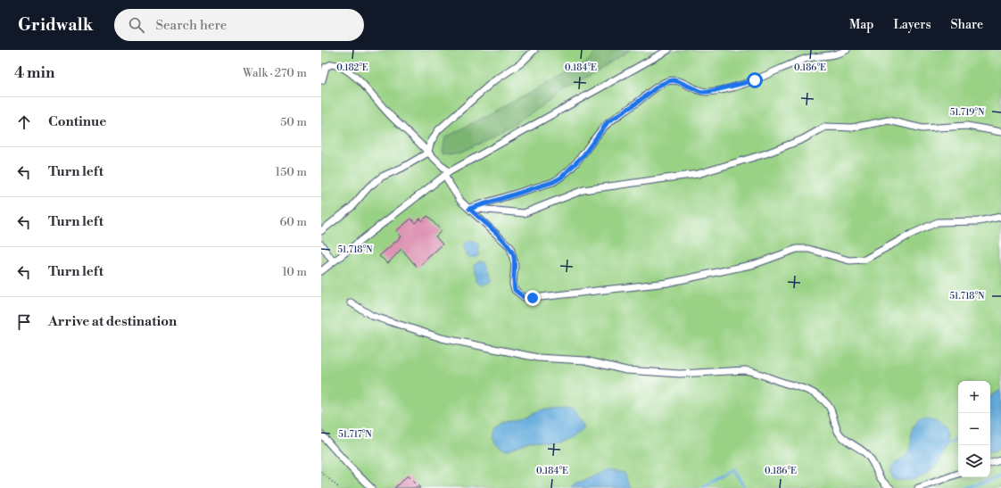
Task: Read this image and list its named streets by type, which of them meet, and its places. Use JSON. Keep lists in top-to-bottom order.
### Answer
{
  "page": {
    "header": "Gridwalk",
    "search": "Search here",
    "nav": ["Map", "Layers", "Share"],
    "heading": ["4 min", "Walk · 270 m"],
    "list": [
      ["Continue", "50 m"],
      ["Turn left", "150 m"],
      ["Turn left", "60 m"],
      ["Turn left", "10 m"],
      "Arrive at destination"
    ],
    "map_buttons": ["+", "−"]
  },
  "coordinates": [
    "0.182°E",
    "0.184°E",
    "0.186°E",
    "51.719°N",
    "51.718°N",
    "51.717°N"
  ]
}
